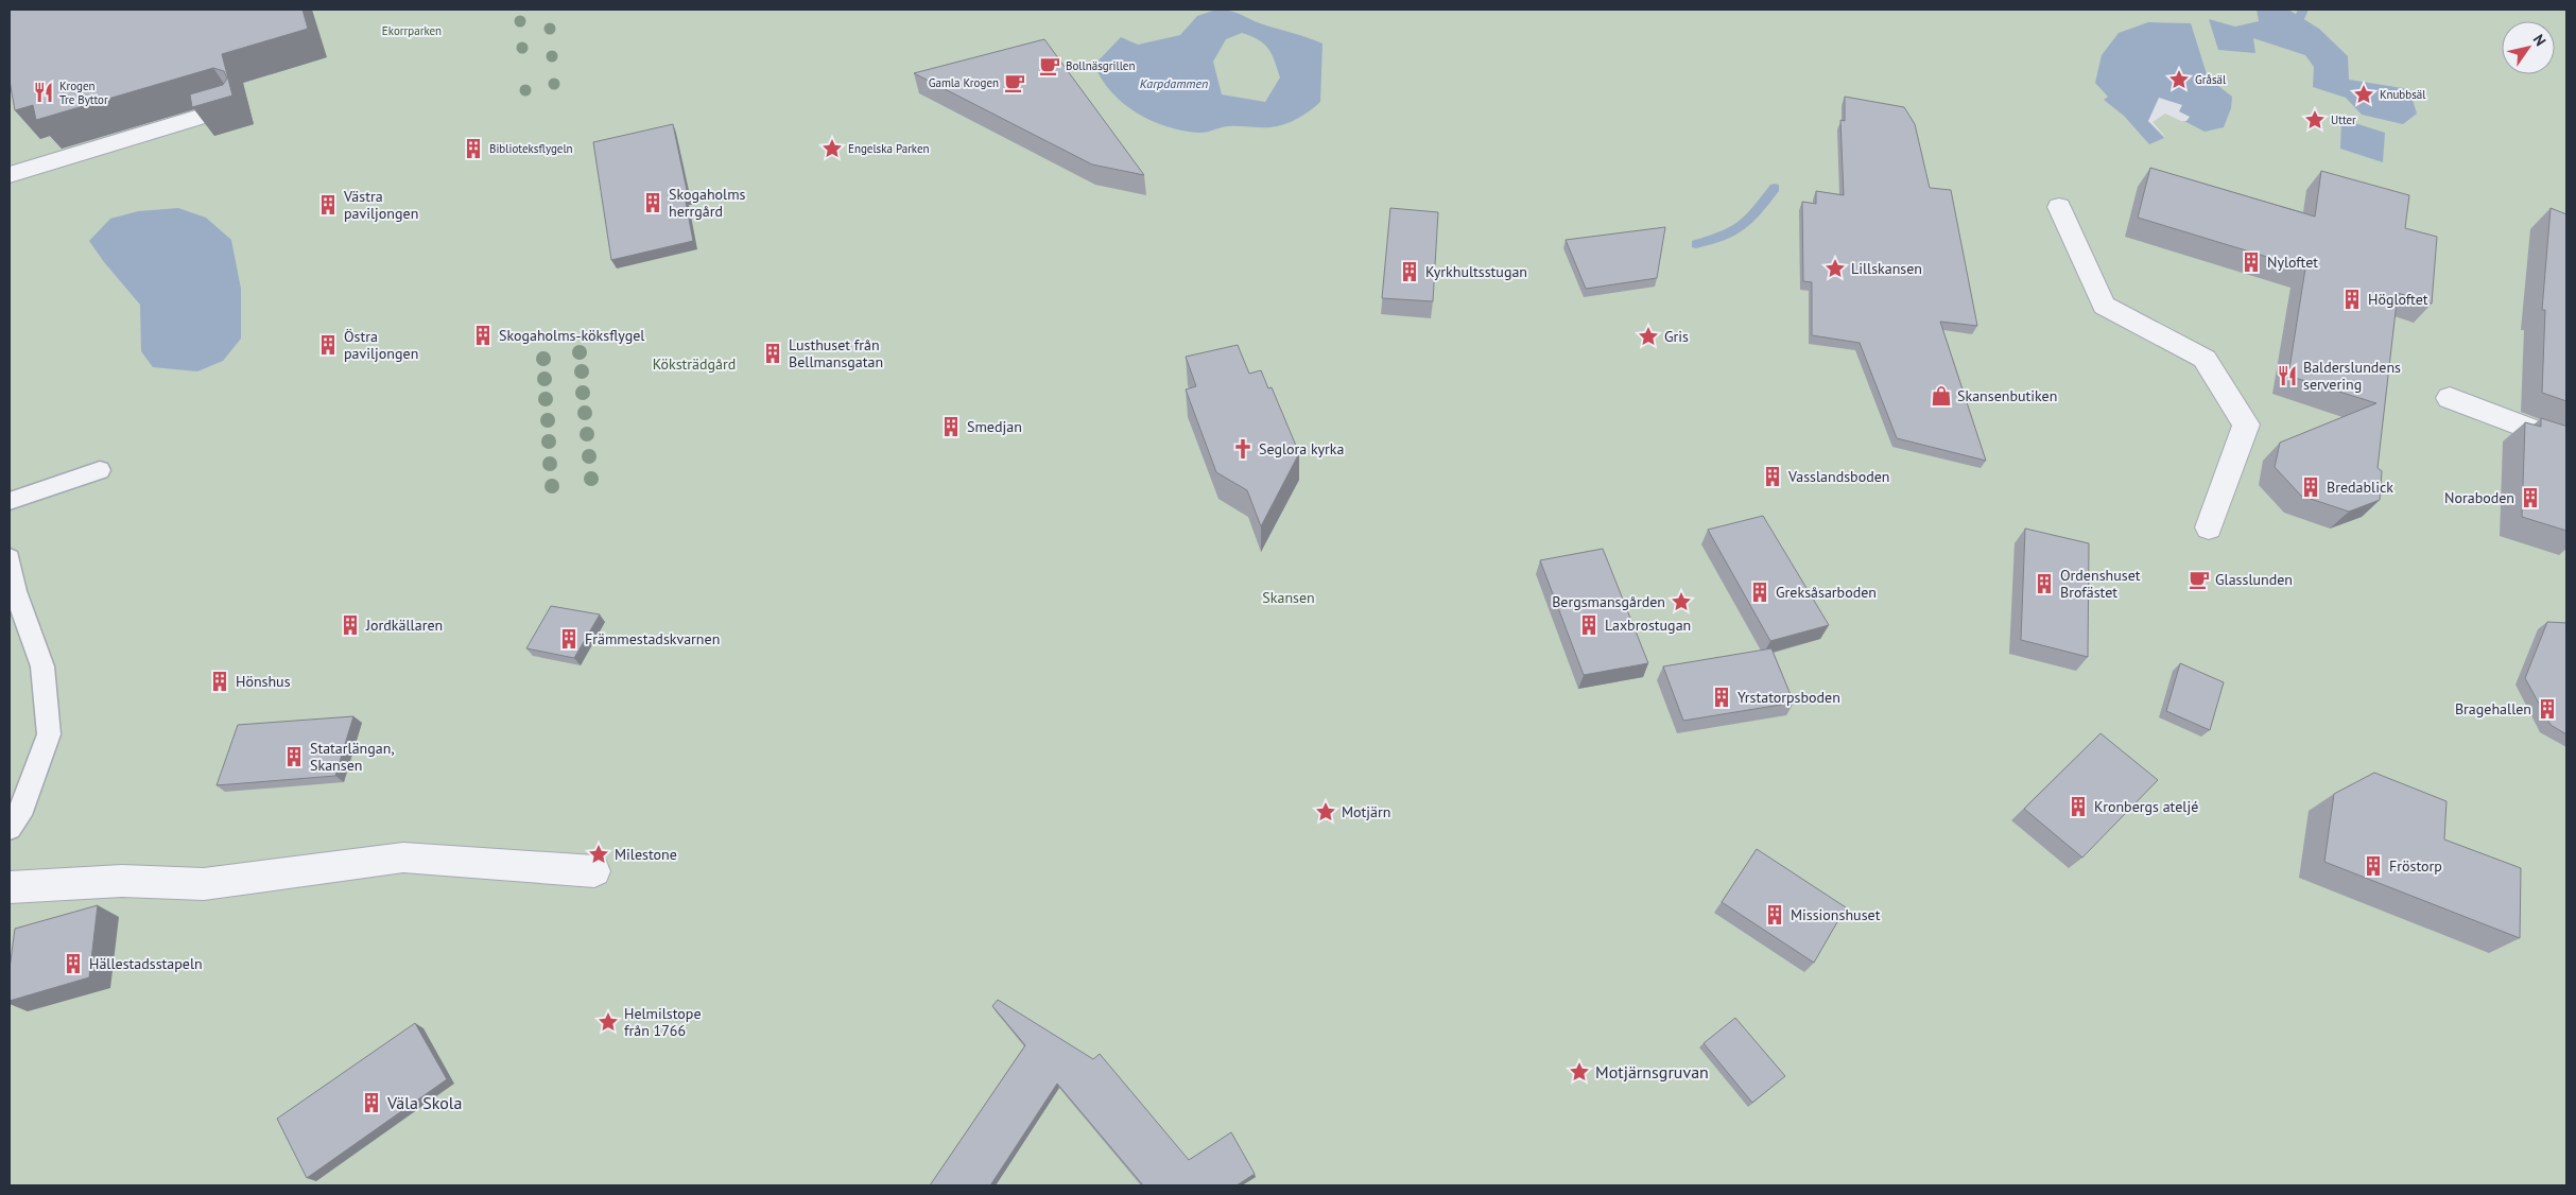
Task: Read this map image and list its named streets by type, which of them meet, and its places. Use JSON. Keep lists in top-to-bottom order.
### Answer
{
  "water": ["Karpdammen"],
  "parks": ["Ekorrparken", "Köksträdgård", "Skansen"],
  "places": {
    "cafe": ["Bollnäsgrillen", "Gamla Krogen", "Glasslunden"],
    "place": [
      "Gråsäl",
      "Knubbsäl",
      "Utter",
      "Engelska Parken",
      "Lillskansen",
      "Gris",
      "Bergsmansgården",
      "Motjärn",
      "Milestone",
      "Helmilstope från 1766",
      "Motjärnsgruvan"
    ],
    "restaurant": ["Krogen Tre Byttor", "Balderslundens servering"],
    "building": [
      "Biblioteksflygeln",
      "Skogaholms herrgård",
      "Västra paviljongen",
      "Nyloftet",
      "Kyrkhultsstugan",
      "Högloftet",
      "Skogaholms-köksflygel",
      "Östra paviljongen",
      "Lusthuset från Bellmansgatan",
      "Smedjan",
      "Vasslandsboden",
      "Bredablick",
      "Noraboden",
      "Ordenshuset Brofästet",
      "Greksåsarboden",
      "Jordkällaren",
      "Laxbrostugan",
      "Främmestadskvarnen",
      "Hönshus",
      "Yrstatorpsboden",
      "Bragehallen",
      "Statarlängan, Skansen",
      "Kronbergs ateljé",
      "Fröstorp",
      "Missionshuset",
      "Hällestadsstapeln",
      "Väla Skola"
    ],
    "shop": ["Skansenbutiken"],
    "church": ["Seglora kyrka"]
  },
  "north": "top right"
}
